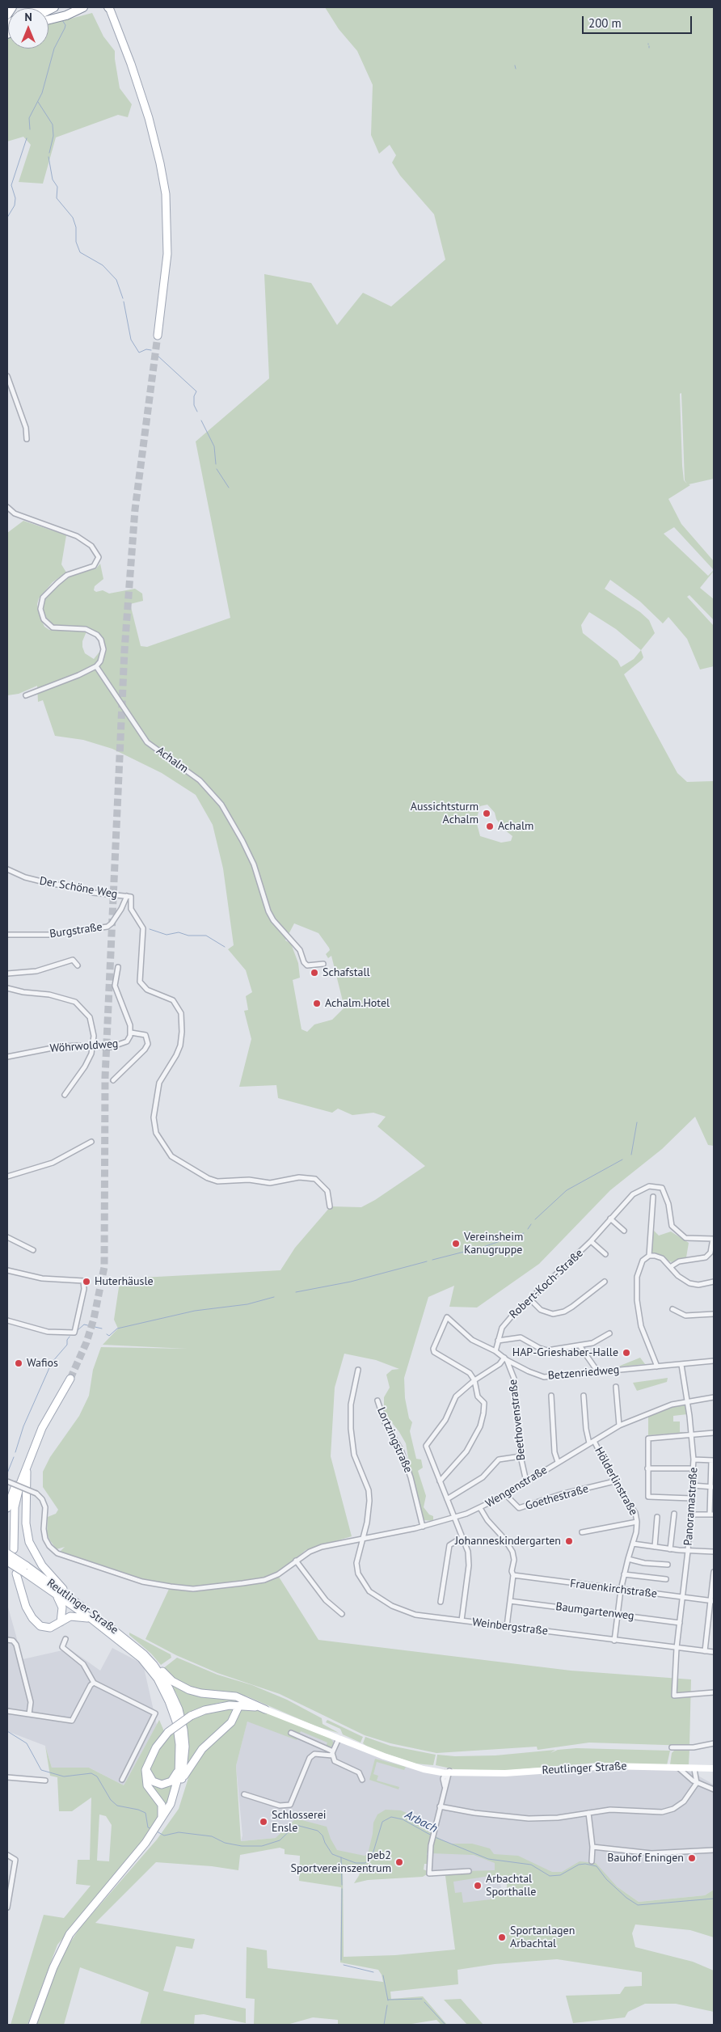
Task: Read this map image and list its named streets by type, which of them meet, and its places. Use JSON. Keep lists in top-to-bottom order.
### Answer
{
  "streets": {
    "main road": ["Reutlinger Straße"],
    "street": [
      "Achalm",
      "Der Schöne Weg",
      "Burgstraße",
      "Wöhrwoldweg",
      "Robert-Koch-Straße",
      "Betzenriedweg",
      "Beethovenstraße",
      "Lortzingstraße",
      "Hölderlinstraße",
      "Wengenstraße",
      "Goethestraße",
      "Panoramastraße",
      "Frauenkirchstraße",
      "Baumgartenweg",
      "Weinbergstraße"
    ]
  },
  "crossings": [
    ["Der Schöne Weg", "Burgstraße"],
    ["Robert-Koch-Straße", "Betzenriedweg"],
    ["Betzenriedweg", "Beethovenstraße"],
    ["Betzenriedweg", "Panoramastraße"],
    ["Beethovenstraße", "Wengenstraße"],
    ["Lortzingstraße", "Wengenstraße"],
    ["Hölderlinstraße", "Wengenstraße"],
    ["Hölderlinstraße", "Goethestraße"],
    ["Hölderlinstraße", "Frauenkirchstraße"],
    ["Hölderlinstraße", "Baumgartenweg"],
    ["Hölderlinstraße", "Weinbergstraße"],
    ["Wengenstraße", "Goethestraße"],
    ["Wengenstraße", "Panoramastraße"],
    ["Wengenstraße", "Weinbergstraße"],
    ["Panoramastraße", "Frauenkirchstraße"],
    ["Panoramastraße", "Baumgartenweg"],
    ["Panoramastraße", "Weinbergstraße"]
  ],
  "water": ["Arbach"],
  "places": [
    "Aussichtsturm Achalm",
    "Achalm",
    "Schafstall",
    "Achalm.Hotel",
    "Vereinsheim Kanugruppe",
    "Huterhäusle",
    "HAP-Grieshaber-Halle",
    "Wafios",
    "Johanneskindergarten",
    "Schlosserei Ensle",
    "Bauhof Eningen",
    "peb2 Sportvereinszentrum",
    "Arbachtal Sporthalle",
    "Sportanlagen Arbachtal"
  ],
  "scale_bar": "200 m",
  "north": "top"
}
